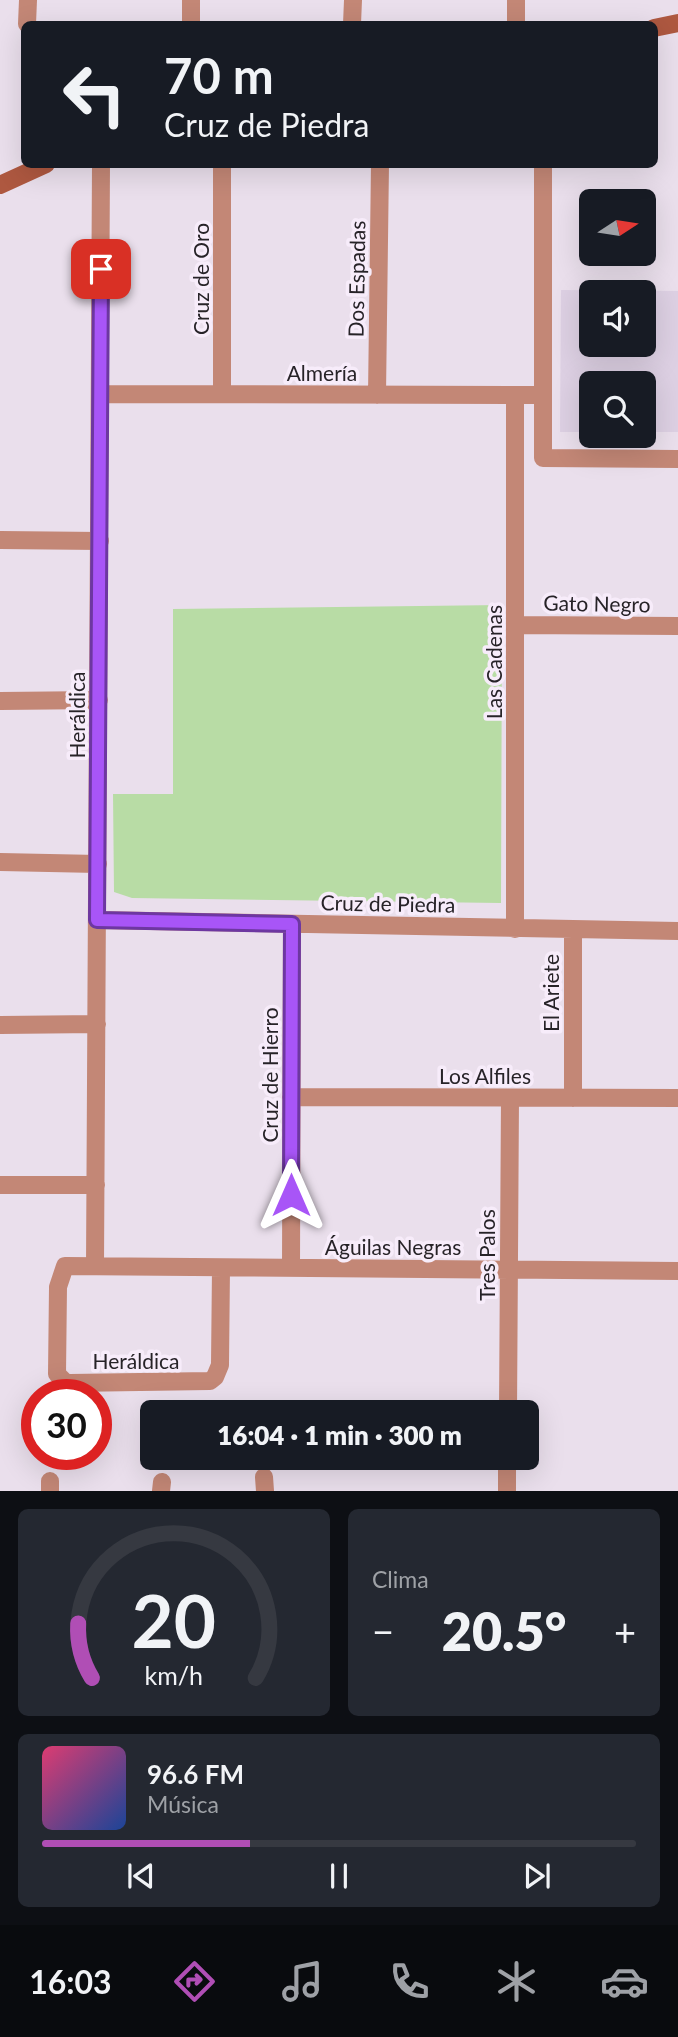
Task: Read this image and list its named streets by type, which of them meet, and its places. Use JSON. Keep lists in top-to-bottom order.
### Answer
{
  "streets": {
    "street": [
      "Cruz de Oro",
      "Dos Espadas",
      "Almería",
      "Gato Negro",
      "Las Cadenas",
      "Heráldica",
      "Cruz de Piedra",
      "El Ariete",
      "Cruz de Hierro",
      "Los Alfiles",
      "Águilas Negras",
      "Tres Palos"
    ]
  },
  "crossings": [
    ["Cruz de Oro", "Almería"],
    ["Dos Espadas", "Almería"],
    ["Almería", "Las Cadenas"],
    ["Almería", "Heráldica"],
    ["Gato Negro", "Las Cadenas"],
    ["Las Cadenas", "Cruz de Piedra"],
    ["Heráldica", "Cruz de Piedra"],
    ["Heráldica", "Águilas Negras"],
    ["Cruz de Piedra", "El Ariete"],
    ["Cruz de Piedra", "Cruz de Hierro"],
    ["El Ariete", "Los Alfiles"],
    ["Cruz de Hierro", "Los Alfiles"],
    ["Cruz de Hierro", "Águilas Negras"],
    ["Los Alfiles", "Tres Palos"],
    ["Águilas Negras", "Tres Palos"]
  ],
  "north": "right",
  "page": {
    "turn": ["70 m", "Cruz de Piedra"],
    "limit": "30",
    "trip": "16:04 · 1 min · 300 m",
    "tile": "Clima",
    "heat": ["−", "20.5°", "+"],
    "song": ["96.6 FM", "Música"],
    "tabs": "16:03",
    "gauge": ["20", "km/h"]
  }
}
